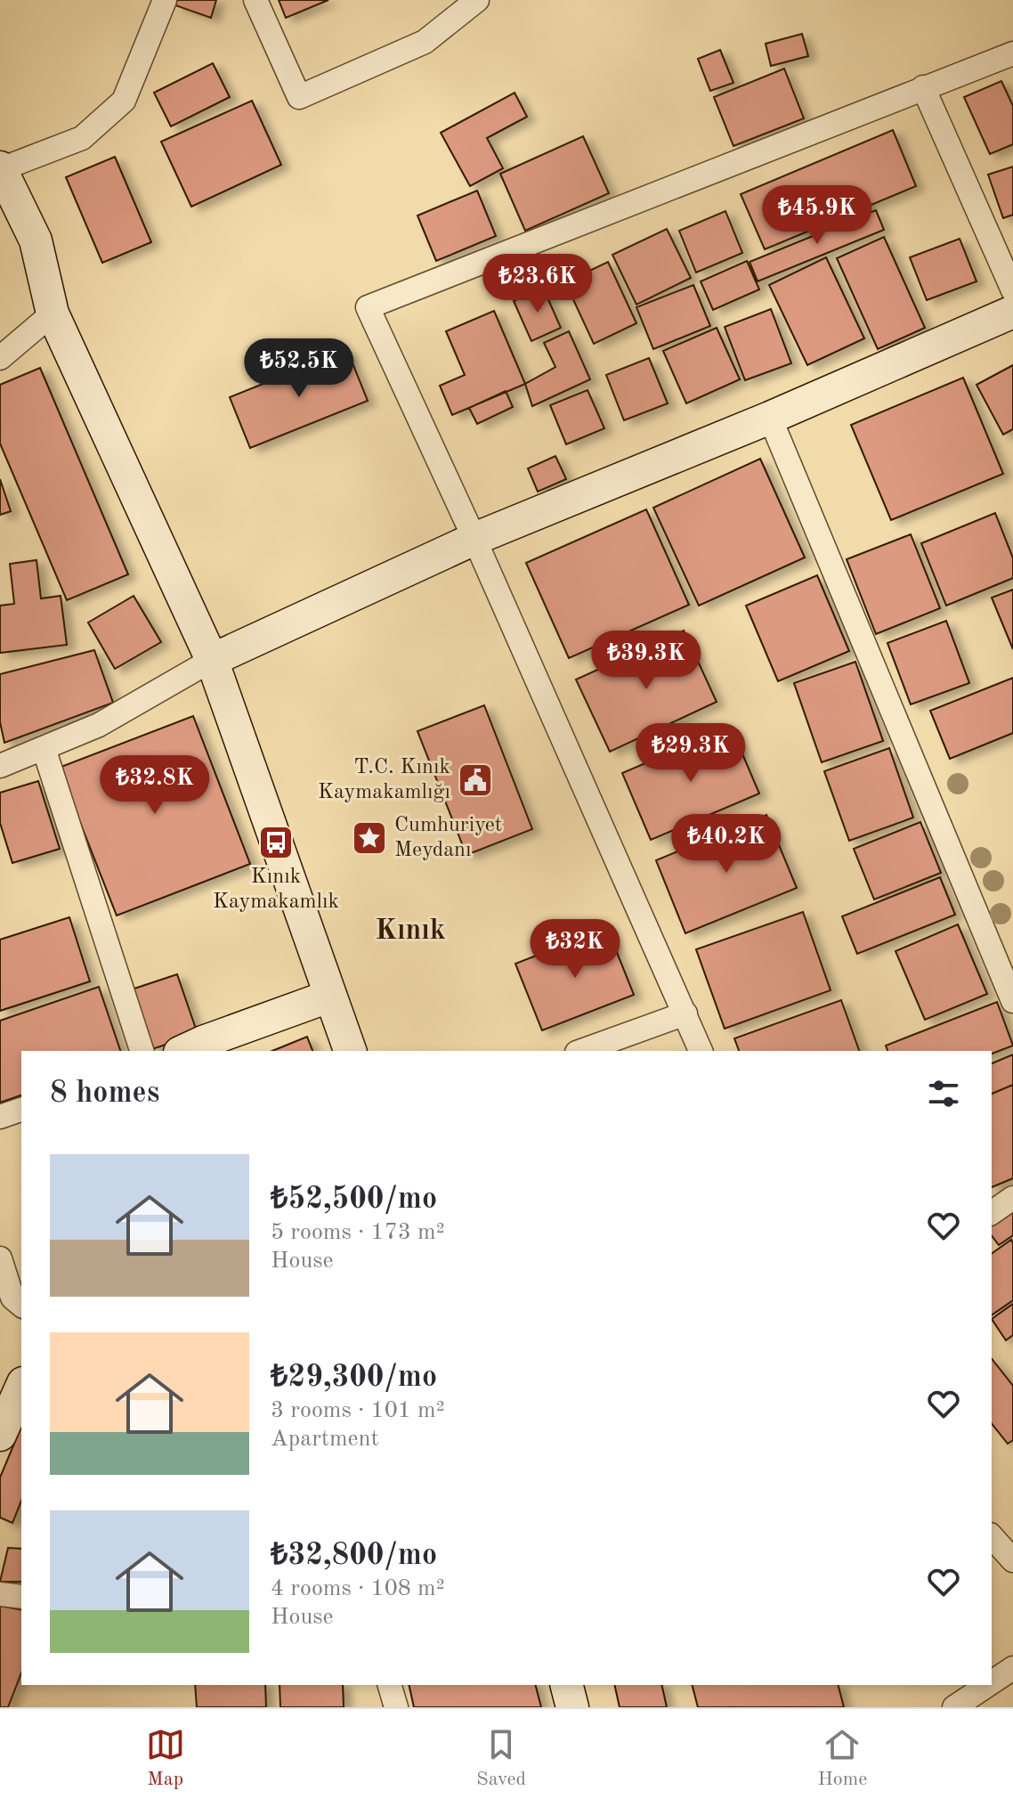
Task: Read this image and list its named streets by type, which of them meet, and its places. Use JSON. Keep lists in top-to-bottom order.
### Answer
{
  "districts": ["Kınık"],
  "places": {
    "public building": ["T.C. Kınık Kaymakamlığı"],
    "place": ["Cumhuriyet Meydanı"],
    "bus stop": ["Kınık Kaymakamlık"]
  },
  "page": {
    "price": [
      "₺45.9K",
      "₺23.6K",
      "₺52.5K",
      "₺39.3K",
      "₺29.3K",
      "₺32.8K",
      "₺40.2K",
      "₺32K"
    ],
    "heading": "8 homes",
    "list": [
      {
        "name": "₺52,500/mo",
        "note": "5 rooms · 173 m² · House"
      },
      {
        "name": "₺29,300/mo",
        "note": "3 rooms · 101 m² · Apartment"
      },
      {
        "name": "₺32,800/mo",
        "note": "4 rooms · 108 m² · House"
      }
    ],
    "tabs": ["Map", "Saved", "Home"]
  }
}
